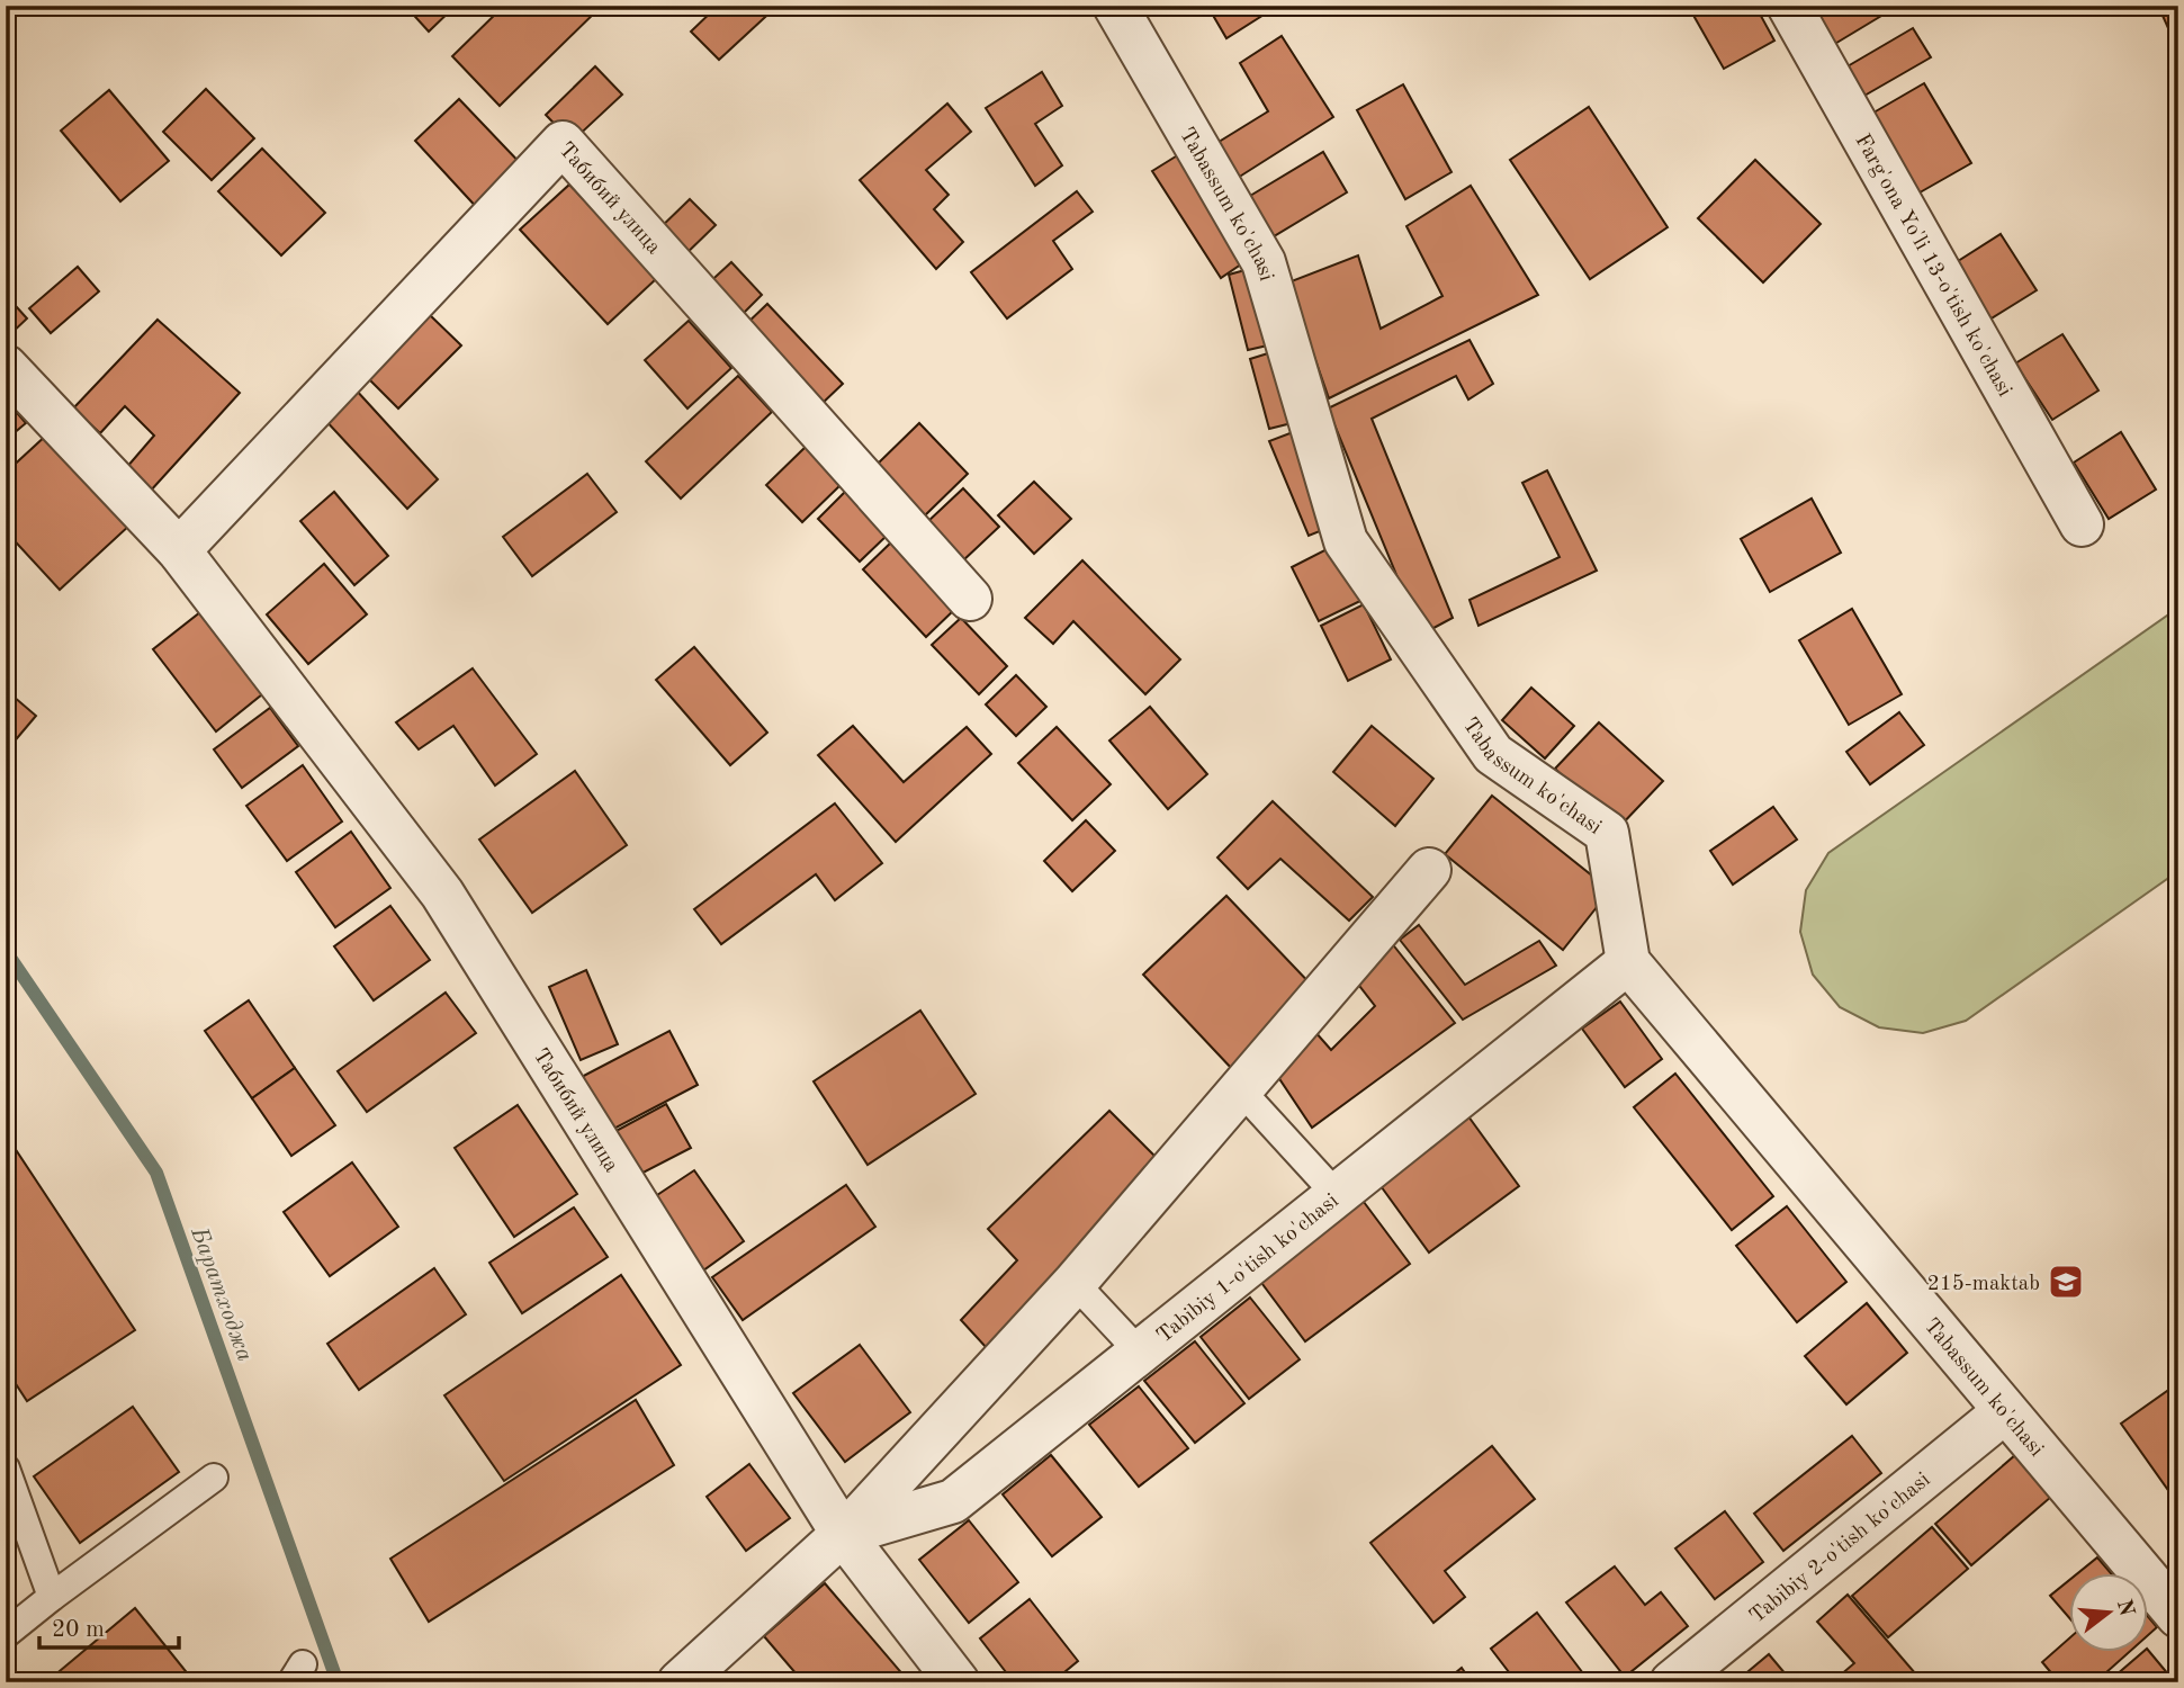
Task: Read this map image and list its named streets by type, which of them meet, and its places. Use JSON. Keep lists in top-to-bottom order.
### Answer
{
  "streets": {
    "street": [
      "Табибий улица",
      "Tabassum ko'chasi",
      "Farg'ona Yo'li 13-o'tish ko'chasi",
      "Tabibiy 1-o'tish ko'chasi",
      "Tabibiy 2-o'tish ko'chasi"
    ]
  },
  "crossings": [
    ["Табибий улица", "Tabibiy 1-o'tish ko'chasi"],
    ["Tabassum ko'chasi", "Tabibiy 1-o'tish ko'chasi"],
    ["Tabassum ko'chasi", "Tabibiy 2-o'tish ko'chasi"]
  ],
  "water": ["Баратходжа"],
  "places": {
    "school or university": ["215-maktab"]
  },
  "scale_bar": "20 m",
  "north": "right"
}
